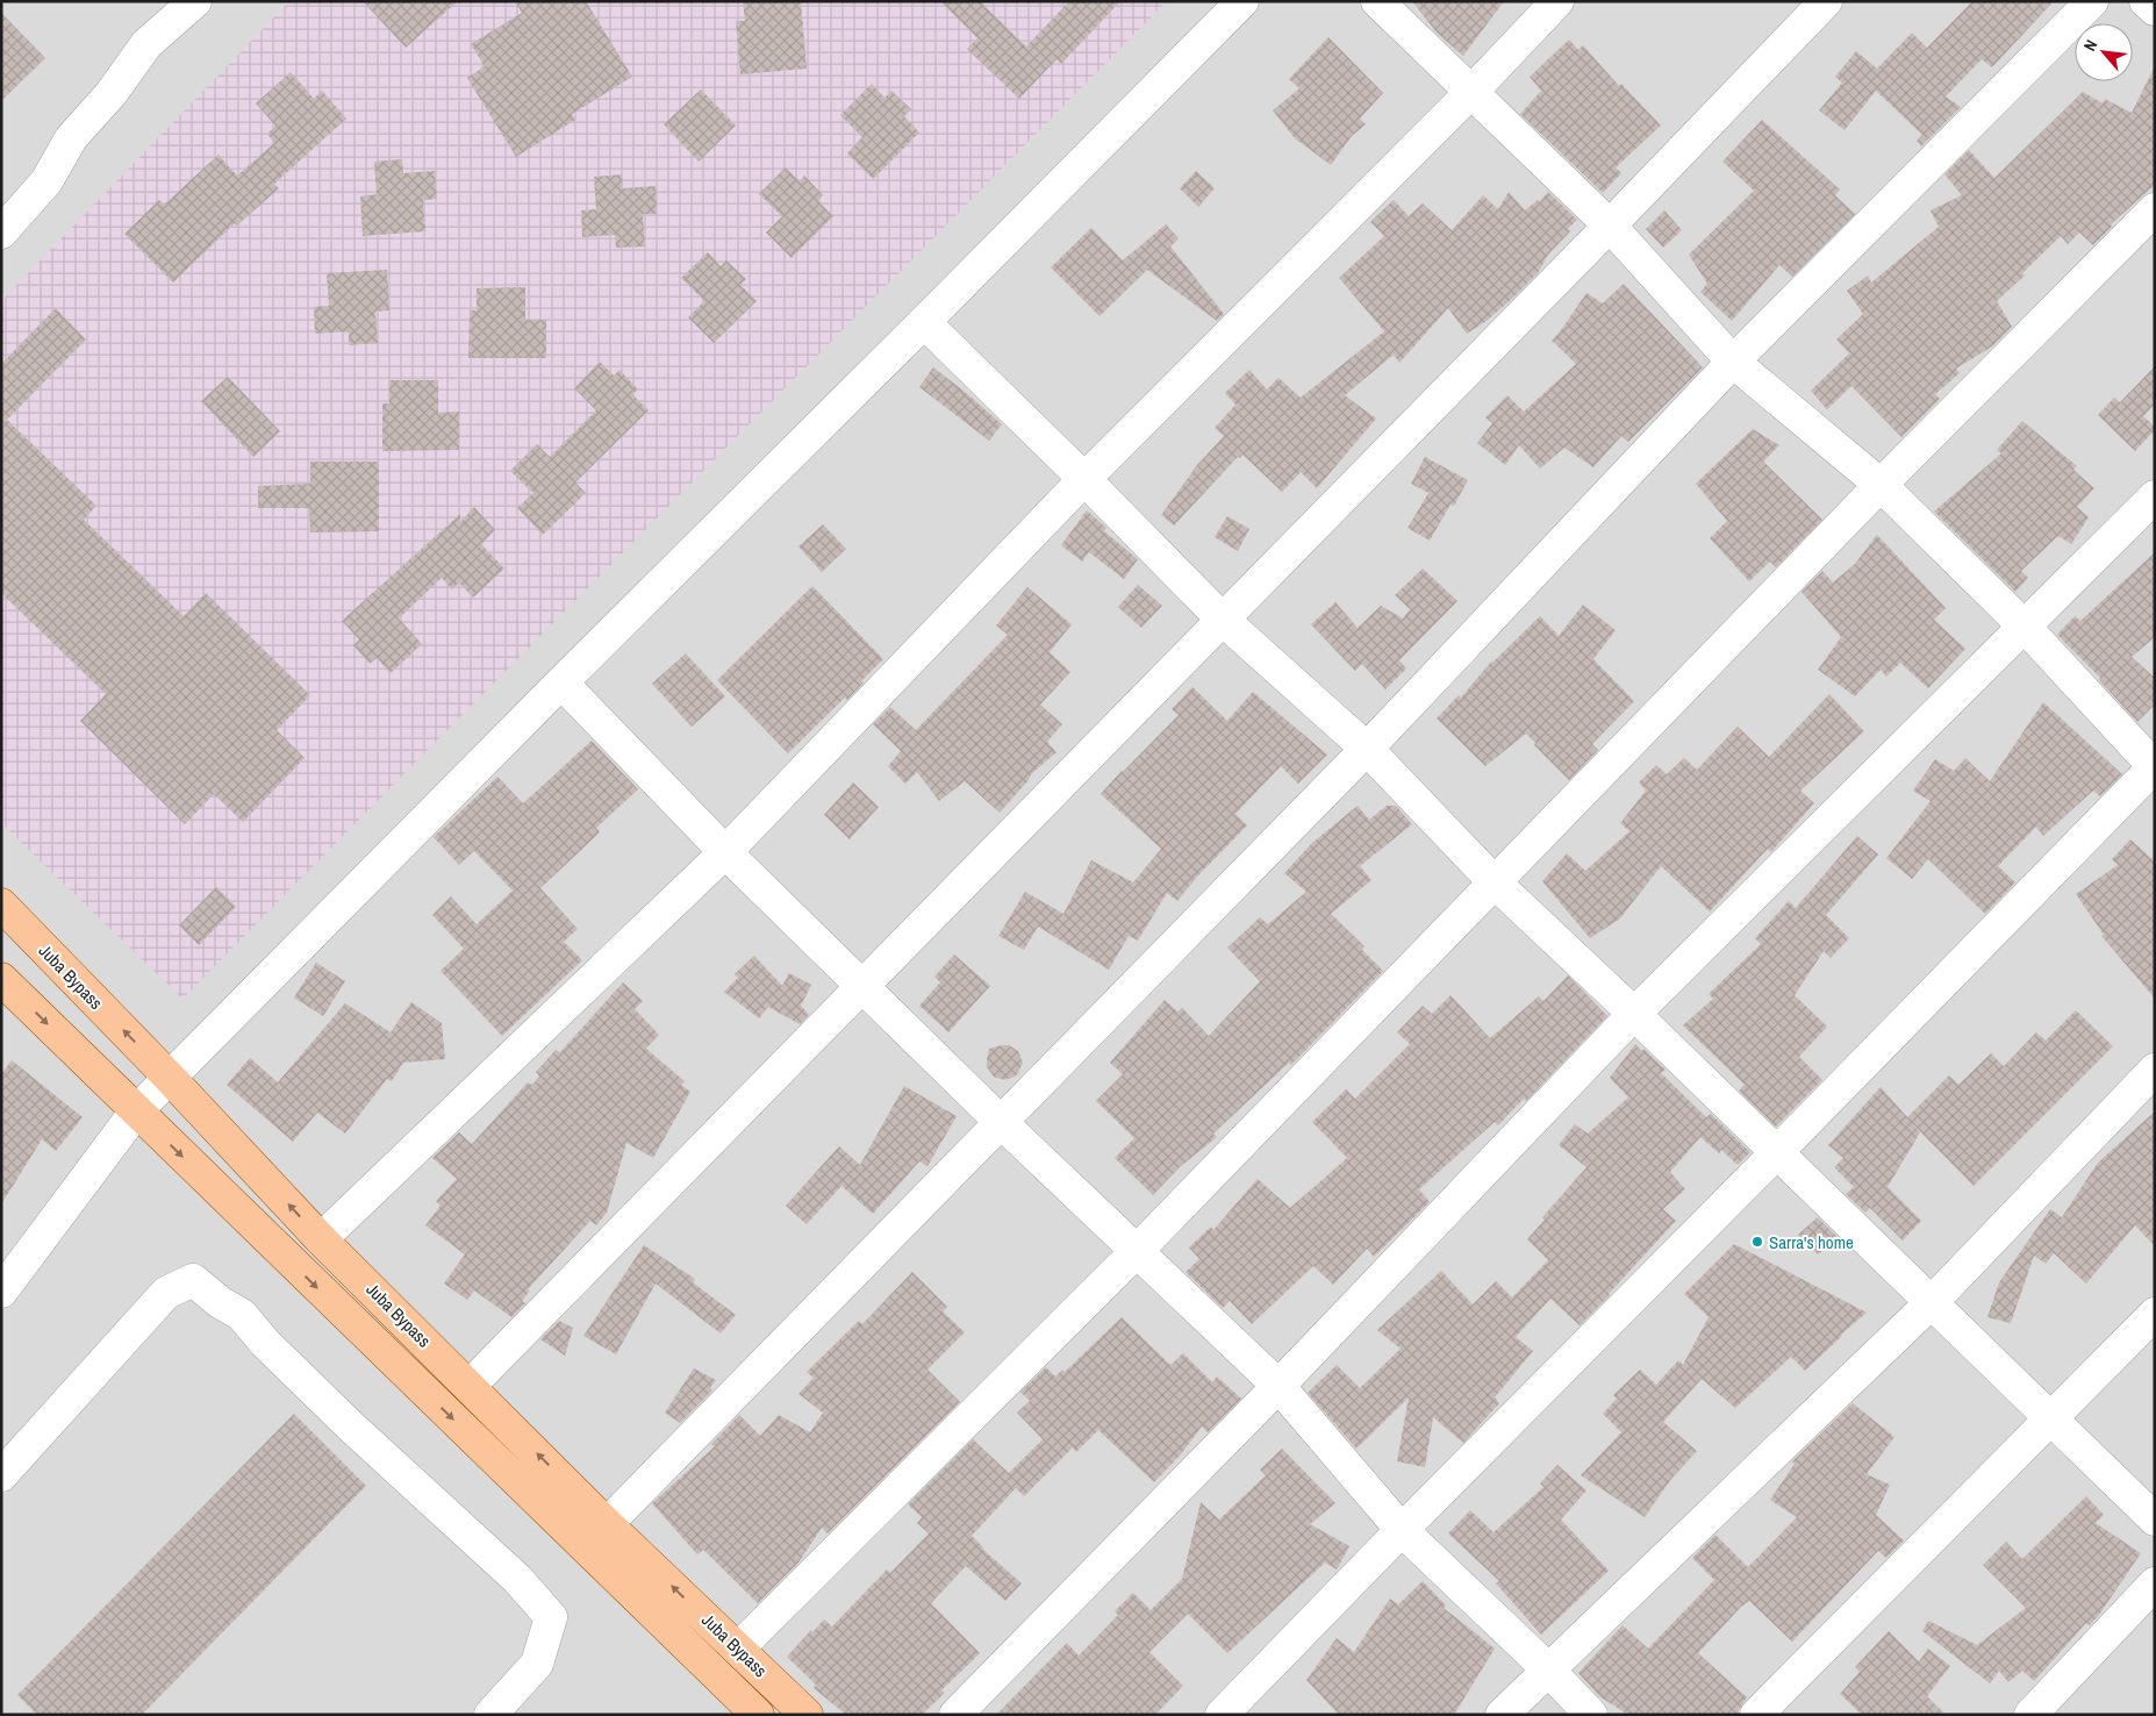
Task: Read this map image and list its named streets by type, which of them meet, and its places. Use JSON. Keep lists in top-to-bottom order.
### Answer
{
  "streets": {
    "main road": ["Juba Bypass"]
  },
  "places": ["Sarra's home"],
  "north": "top left"
}
